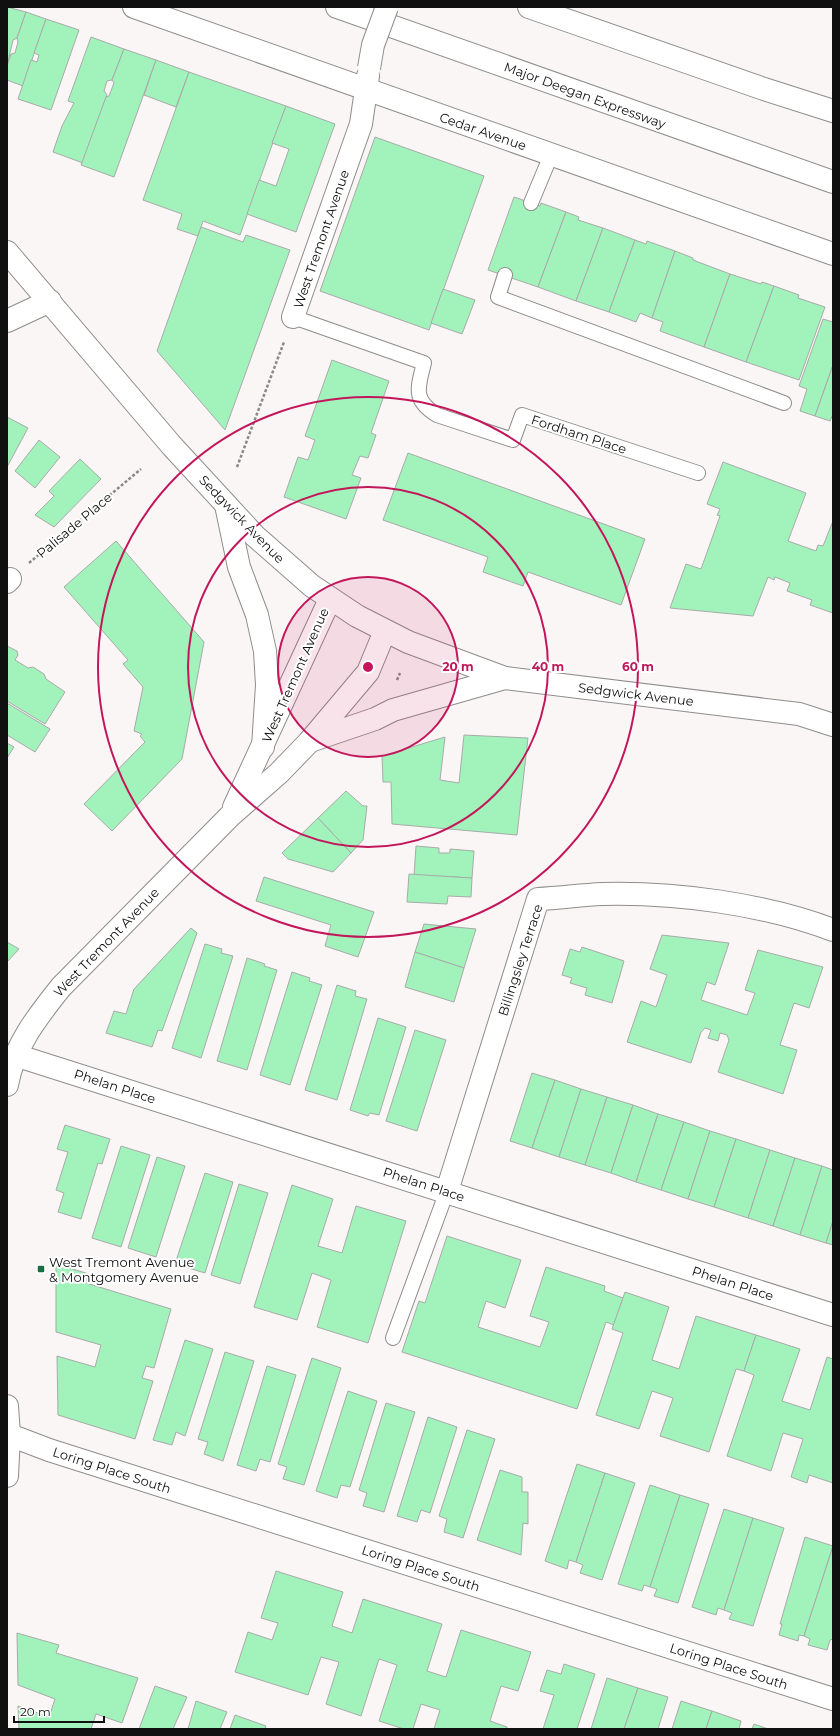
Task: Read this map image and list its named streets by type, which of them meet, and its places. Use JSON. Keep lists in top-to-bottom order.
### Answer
{
  "streets": {
    "main road": [
      "Major Deegan Expressway",
      "Cedar Avenue",
      "West Tremont Avenue",
      "Sedgwick Avenue",
      "Billingsley Terrace",
      "Phelan Place",
      "Loring Place South"
    ],
    "lane": ["Fordham Place"],
    "path": ["Palisade Place"]
  },
  "crossings": [
    ["Cedar Avenue", "West Tremont Avenue"],
    ["West Tremont Avenue", "Fordham Place"],
    ["West Tremont Avenue", "Sedgwick Avenue"],
    ["West Tremont Avenue", "Phelan Place"],
    ["Billingsley Terrace", "Phelan Place"]
  ],
  "places": {
    "transit": ["West Tremont Avenue & Montgomery Avenue"]
  },
  "scale_bar": "20 m",
  "rings": ["20 m", "40 m", "60 m"]
}
